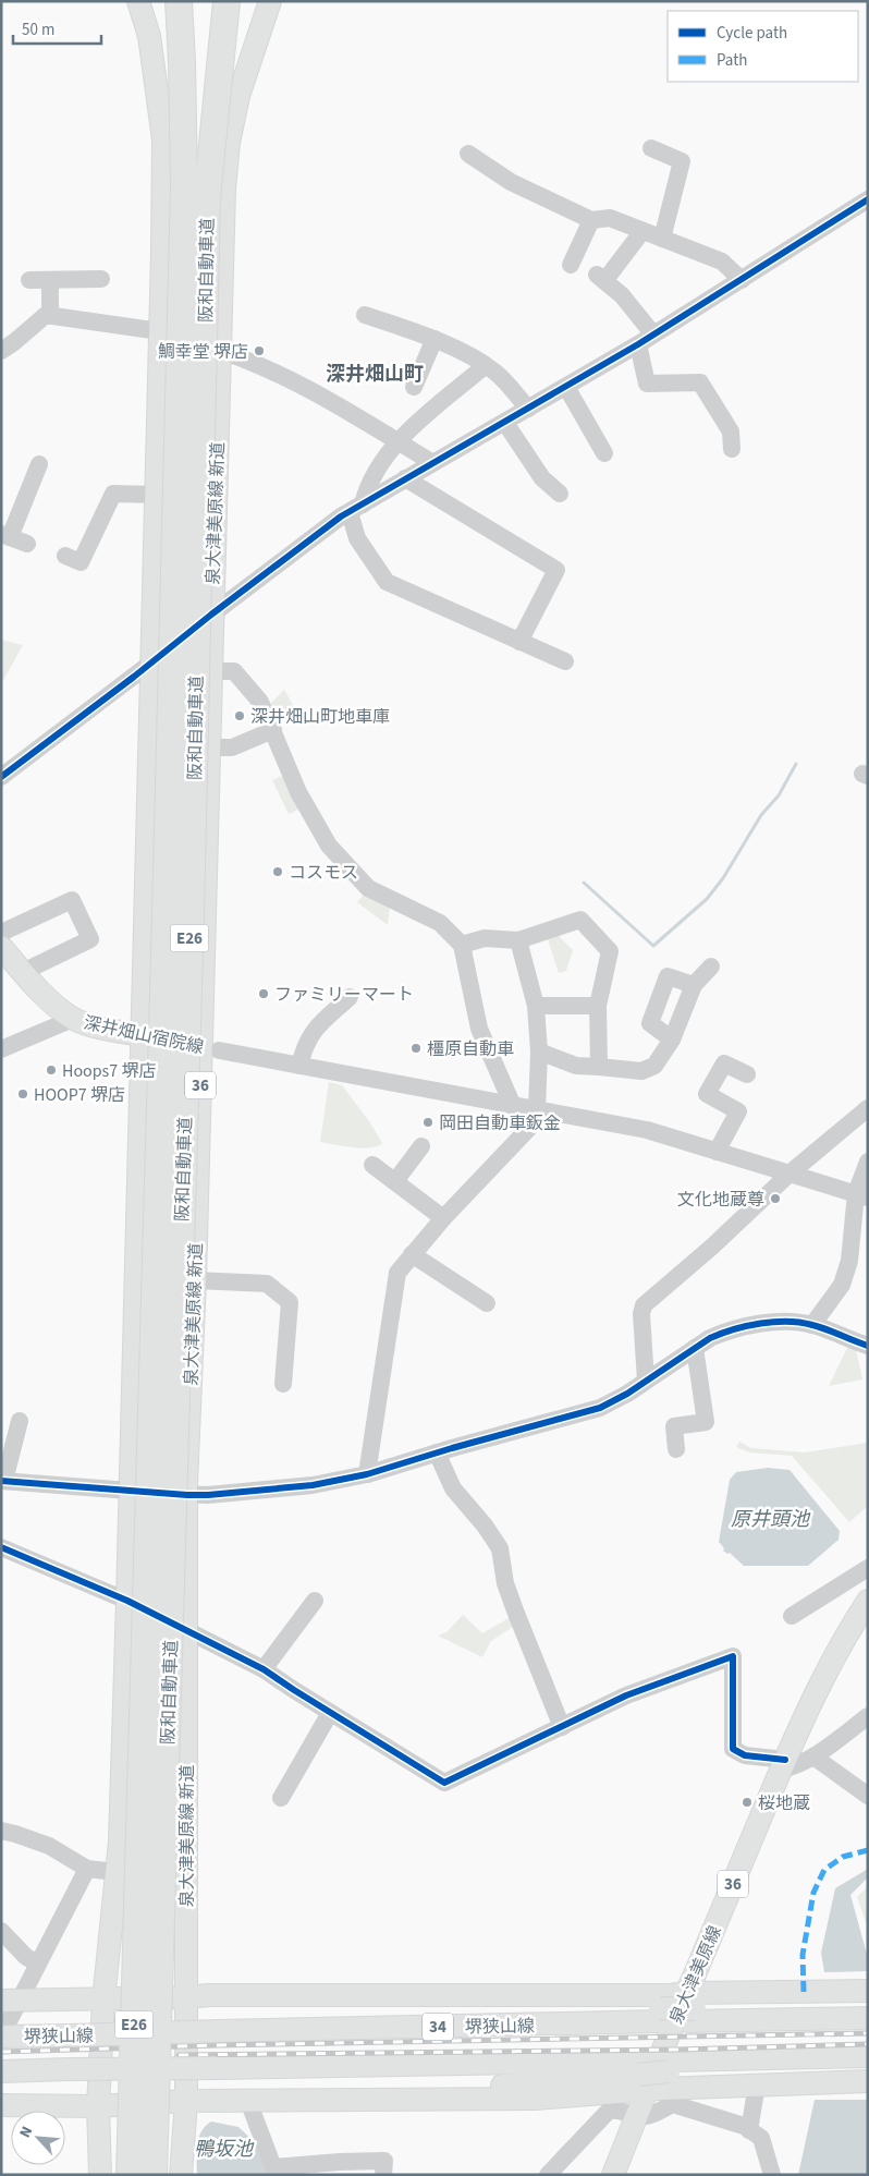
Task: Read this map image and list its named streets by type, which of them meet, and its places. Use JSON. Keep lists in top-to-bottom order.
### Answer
{
  "streets": {
    "highway": ["阪和自動車道", "E26"],
    "main road": [
      "泉大津美原線 新道",
      "深井畑山宿院線",
      "36",
      "泉大津美原線",
      "堺狭山線",
      "34"
    ]
  },
  "crossings": [
    ["泉大津美原線 新道", "深井畑山宿院線"],
    ["泉大津美原線", "堺狭山線"]
  ],
  "districts": ["深井畑山町"],
  "water": ["原井頭池", "鴨坂池"],
  "places": [
    "鯛幸堂 堺店",
    "深井畑山町地車庫",
    "コスモス",
    "ファミリーマート",
    "橿原自動車",
    "Hoops7 堺店",
    "HOOP7 堺店",
    "岡田自動車鈑金",
    "文化地蔵尊",
    "桜地蔵"
  ],
  "legend": ["Cycle path", "Path"],
  "scale_bar": "50 m",
  "north": "top left"
}
